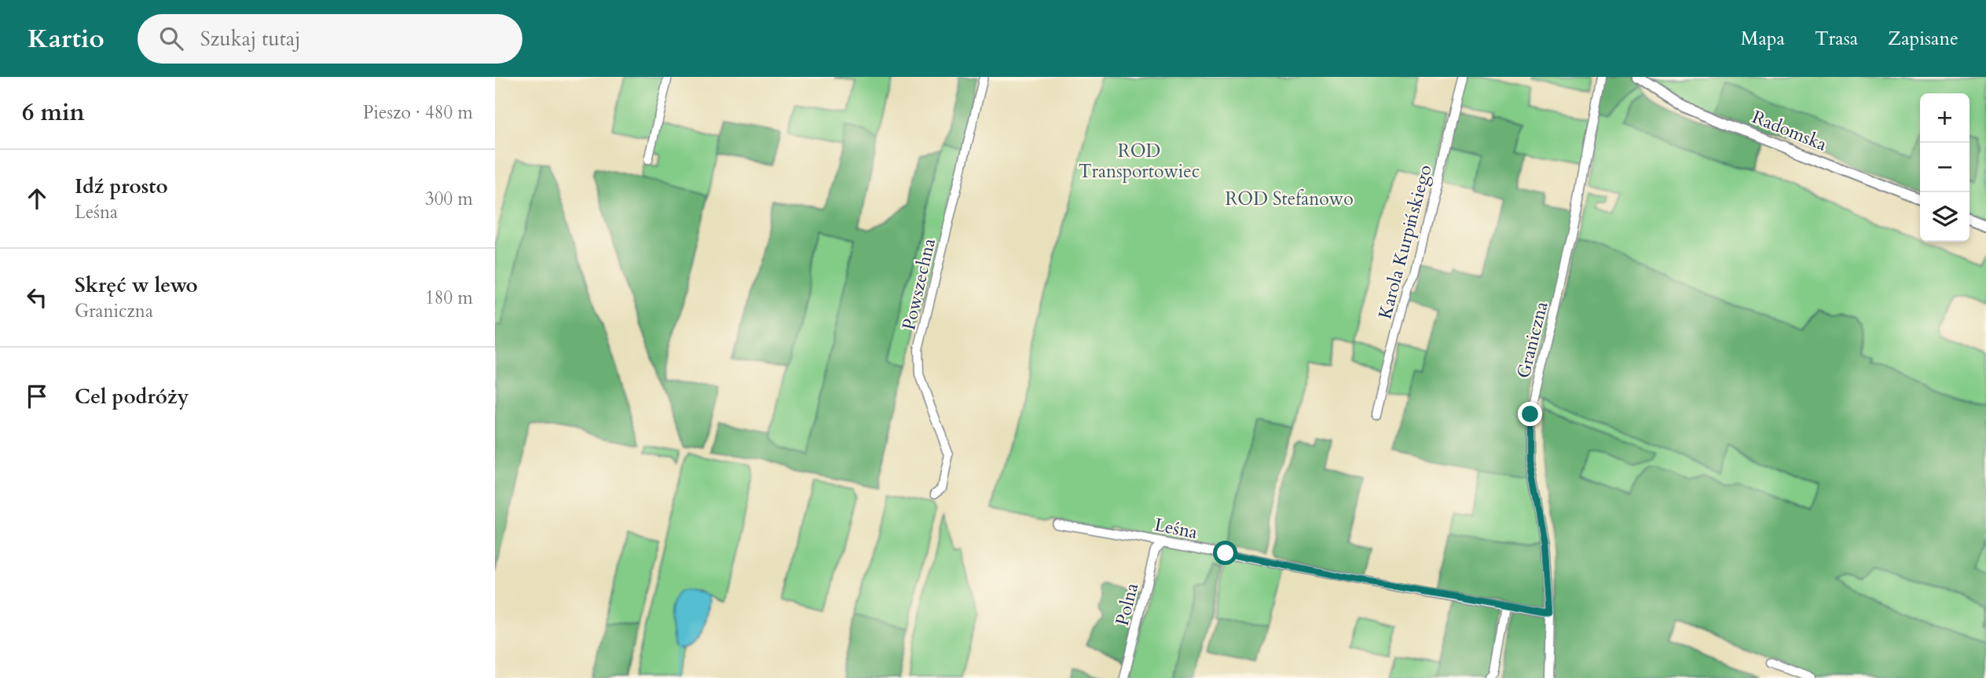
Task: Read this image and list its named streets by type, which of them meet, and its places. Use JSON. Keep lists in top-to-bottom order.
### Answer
{
  "streets": {
    "street": [
      "Radomska",
      "Karola Kurpińskiego",
      "Powszechna",
      "Graniczna",
      "Leśna",
      "Polna"
    ]
  },
  "crossings": [
    ["Graniczna", "Leśna"],
    ["Leśna", "Polna"]
  ],
  "parks": ["ROD Transportowiec", "ROD Stefanowo"],
  "page": {
    "header": "Kartio",
    "search": "Szukaj tutaj",
    "nav": ["Mapa", "Trasa", "Zapisane"],
    "heading": ["6 min", "Pieszo · 480 m"],
    "map_buttons": ["+", "−"],
    "list": [
      ["Idź prosto", "Leśna", "300 m"],
      ["Skręć w lewo", "Graniczna", "180 m"],
      "Cel podróży"
    ]
  }
}
